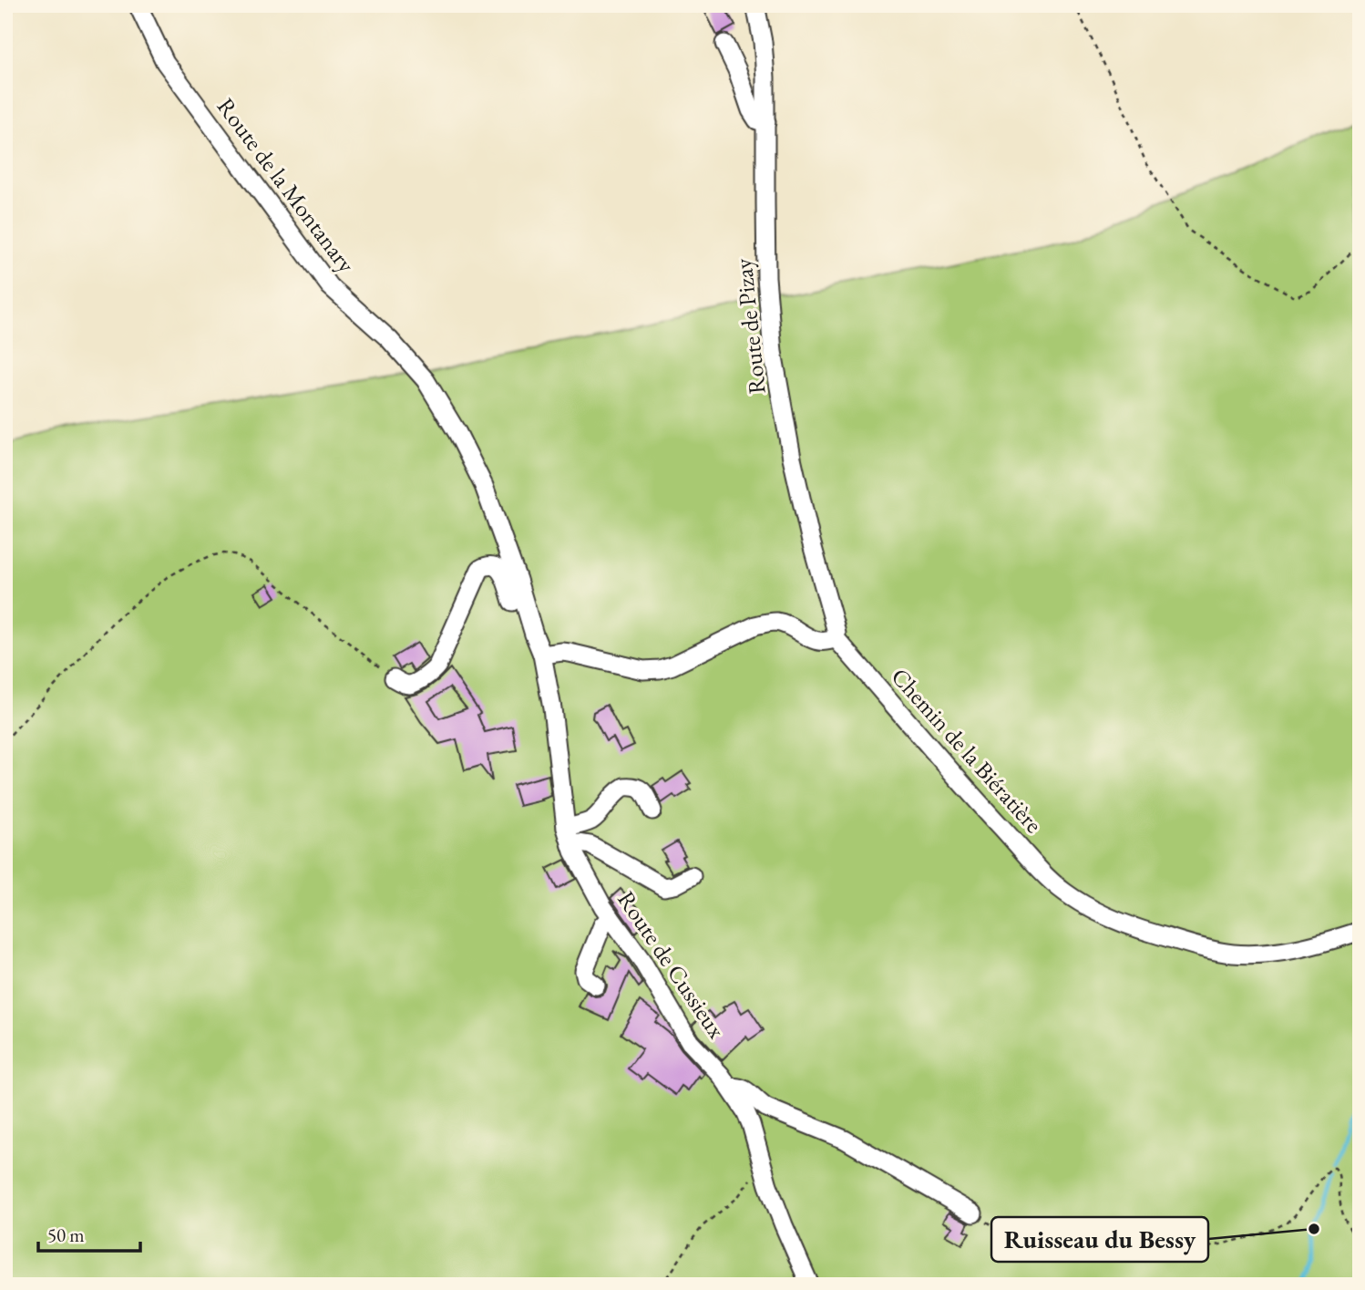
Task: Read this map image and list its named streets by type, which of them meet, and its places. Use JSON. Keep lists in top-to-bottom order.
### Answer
{
  "streets": {
    "street": [
      "Route de la Montanary",
      "Route de Pizay",
      "Chemin de la Biératière",
      "Route de Cussieux"
    ]
  },
  "crossings": [
    ["Route de la Montanary", "Route de Cussieux"],
    ["Route de Pizay", "Chemin de la Biératière"]
  ],
  "places": ["Ruisseau du Bessy"],
  "scale_bar": "50 m"
}
